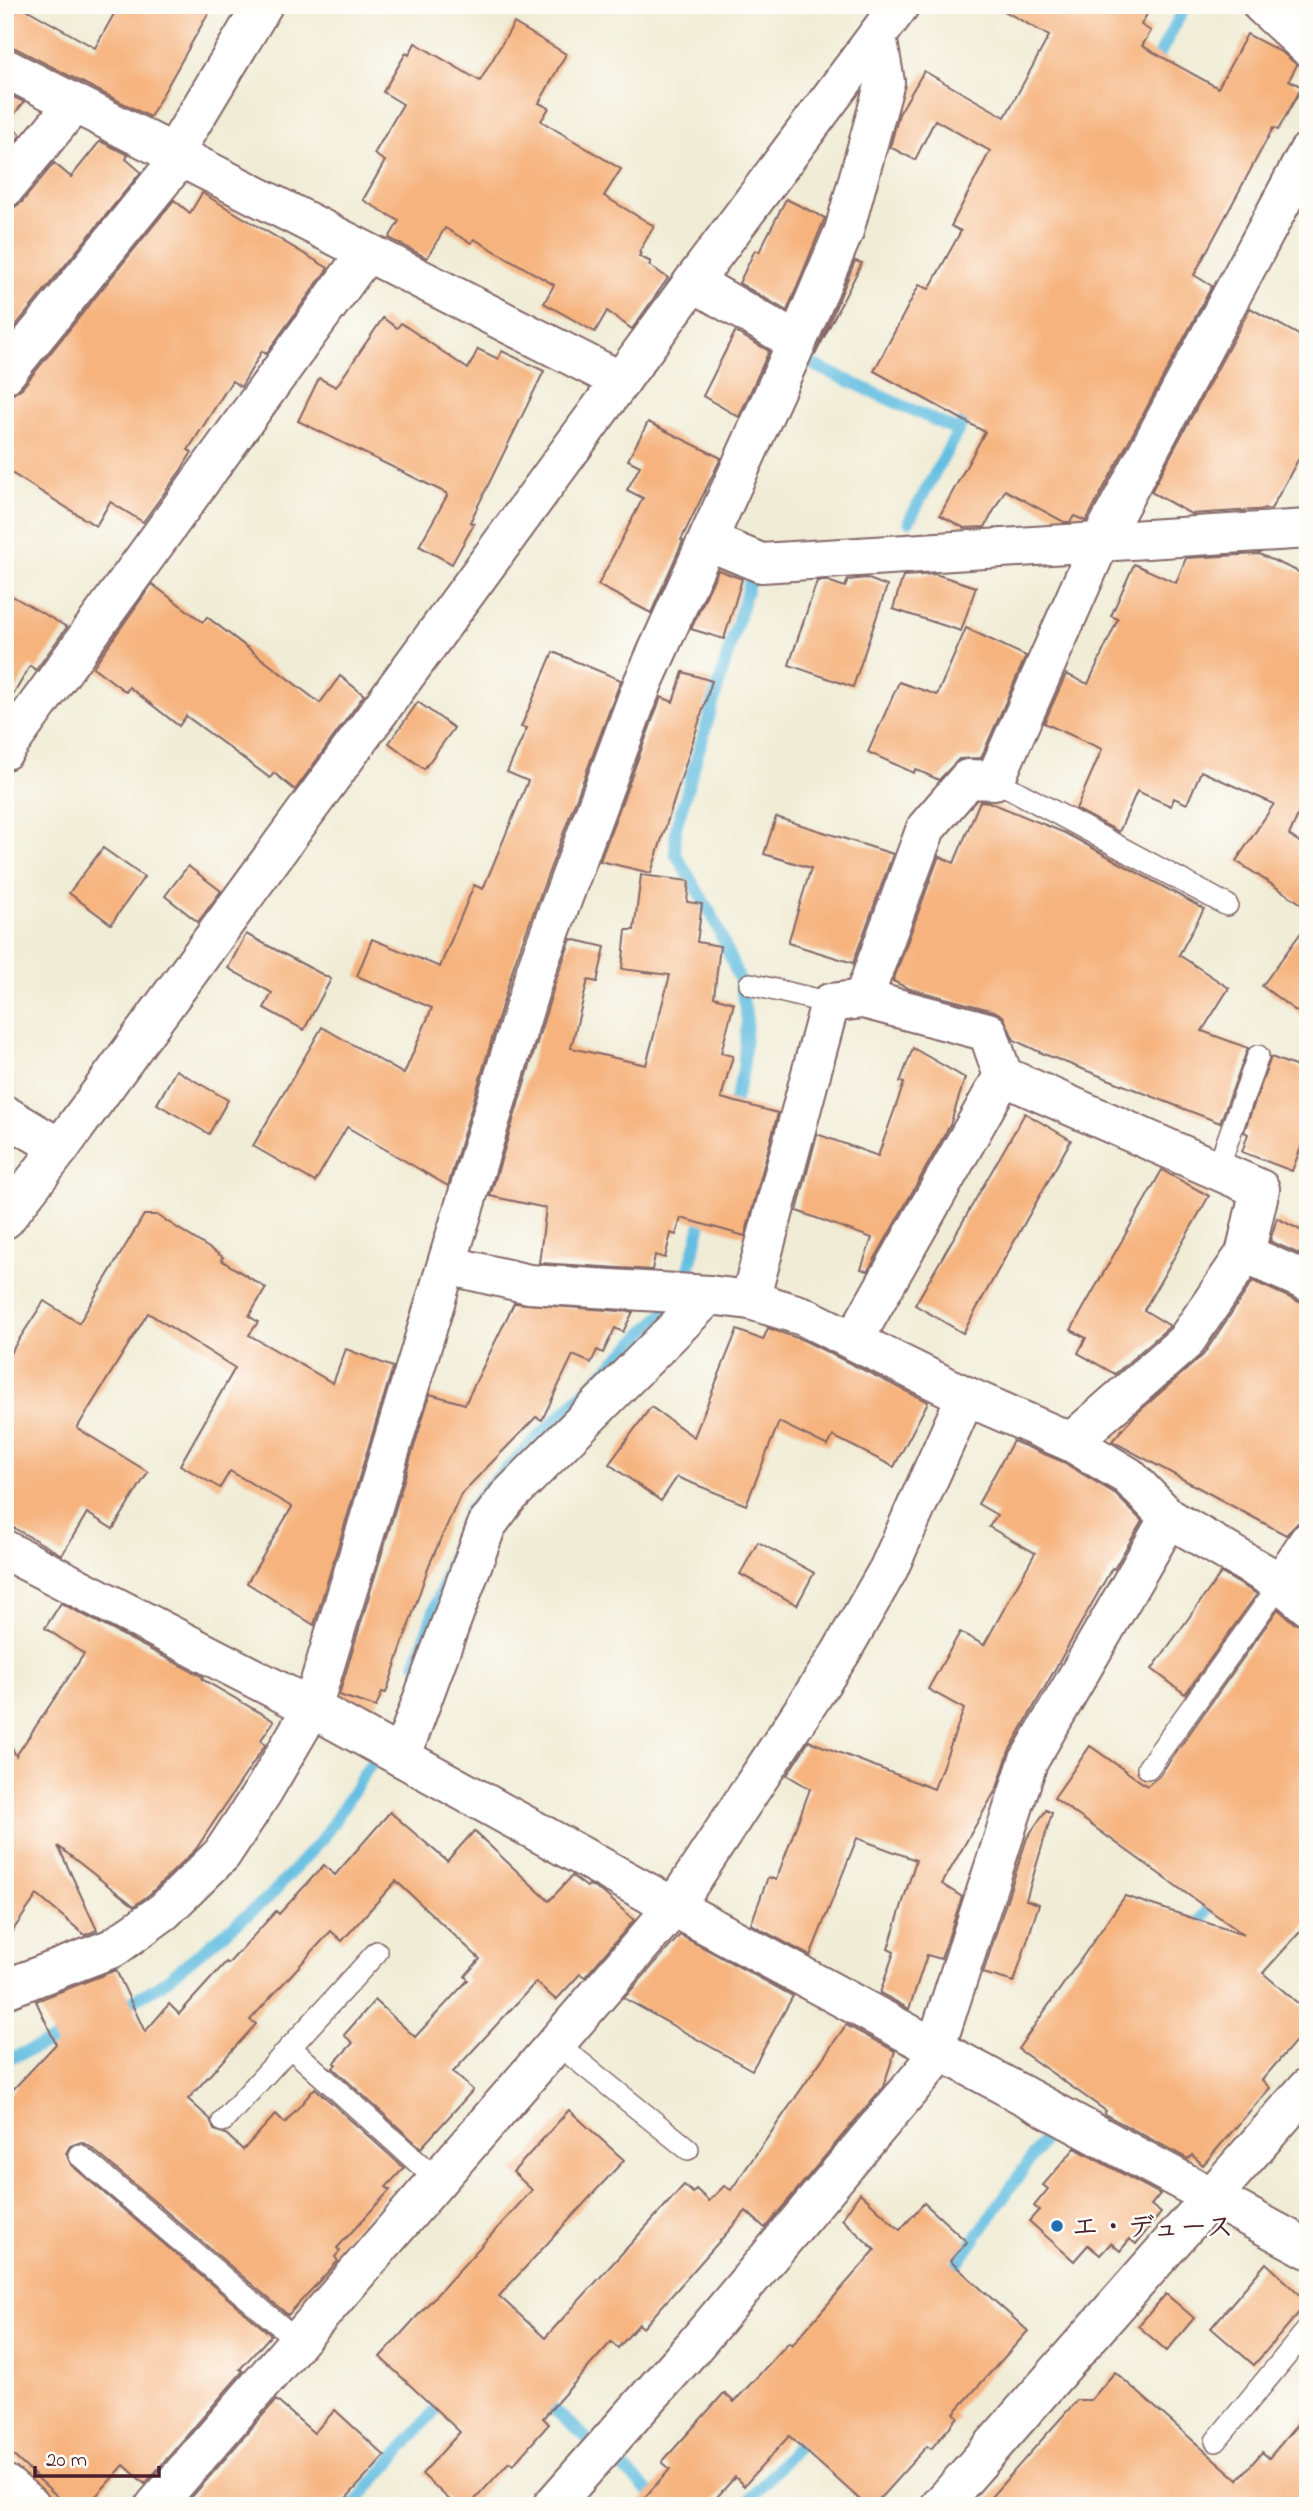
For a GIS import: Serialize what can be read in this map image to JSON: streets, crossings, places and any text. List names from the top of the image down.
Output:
{
  "places": ["エ・デュース"],
  "scale_bar": "20 m"
}
